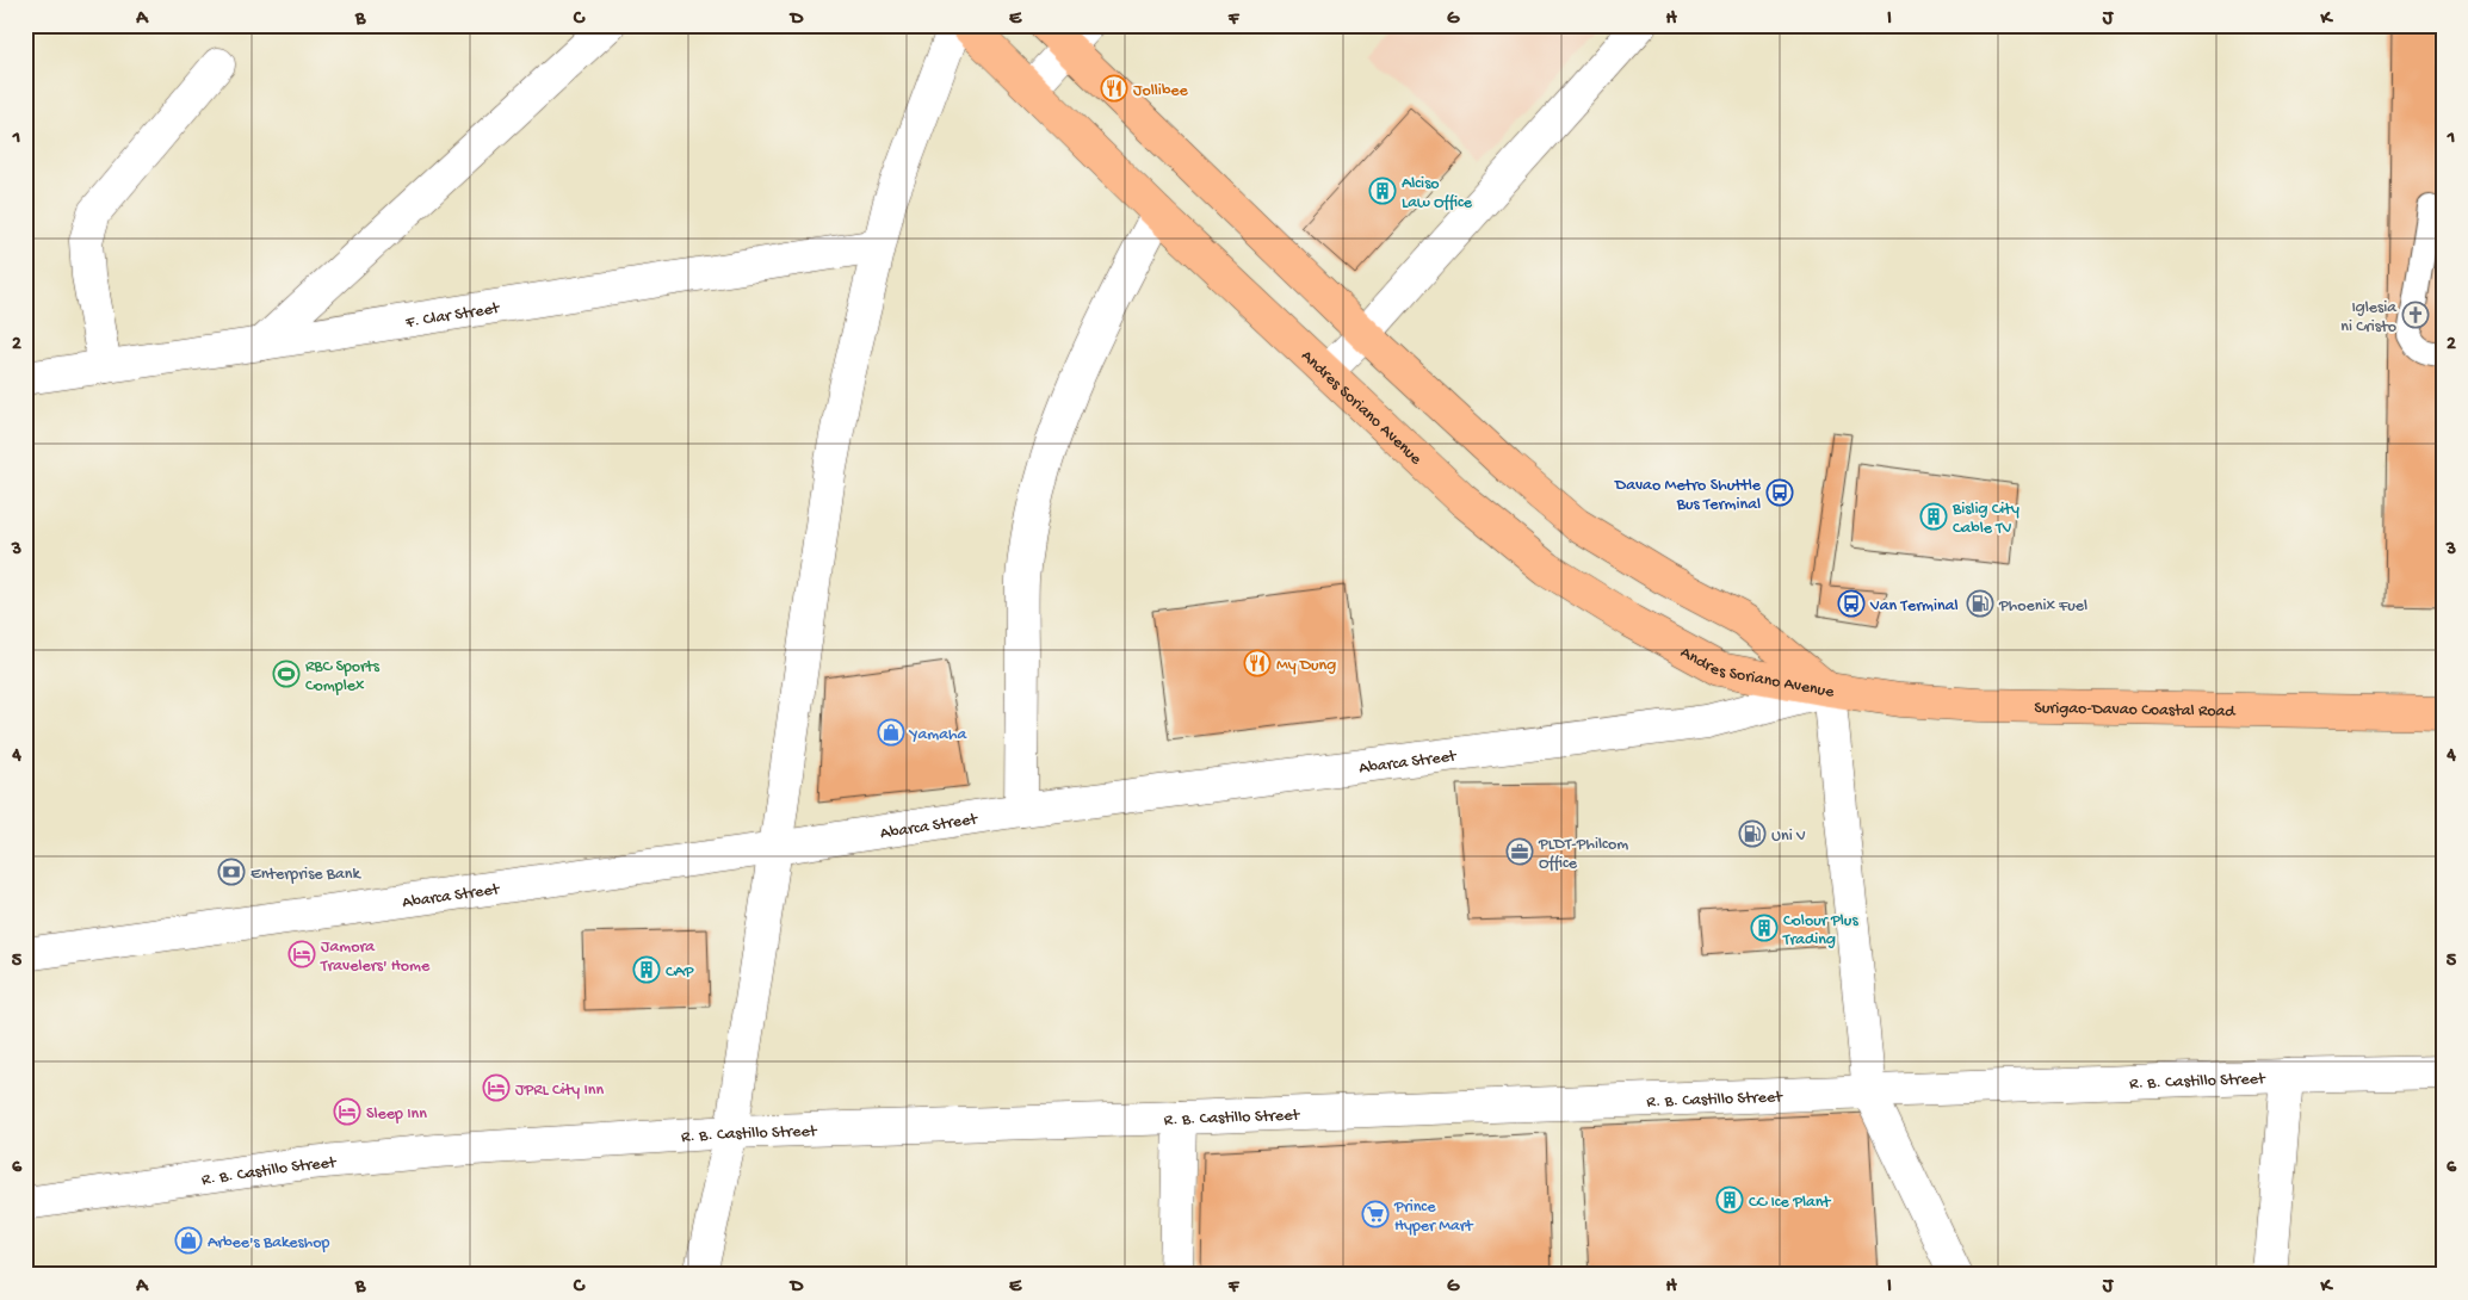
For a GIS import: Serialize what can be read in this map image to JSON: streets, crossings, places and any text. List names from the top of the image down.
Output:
{
  "streets": {
    "highway": ["Andres Soriano Avenue", "Surigao-Davao Coastal Road"],
    "street": ["F. Clar Street", "Abarca Street", "R. B. Castillo Street"]
  },
  "crossings": [
    ["Andres Soriano Avenue", "Surigao-Davao Coastal Road"],
    ["Andres Soriano Avenue", "Abarca Street"],
    ["Surigao-Davao Coastal Road", "Abarca Street"]
  ],
  "places": {
    "restaurant": ["Jollibee", "My Dung"],
    "building": [
      "Alciso Law Office",
      "Bislig City Cable TV",
      "Colour Plus Trading",
      "CAP",
      "CC Ice Plant"
    ],
    "church": ["Iglesia ni Cristo"],
    "bus stop": ["Davao Metro Shuttle Bus Terminal", "Van Terminal"],
    "fuel station": ["Phoenix Fuel", "Uni V"],
    "sports": ["RBC Sports Complex"],
    "shop": ["Yamaha", "Arbee's Bakeshop"],
    "office": ["PLDT-Philcom Office"],
    "bank": ["Enterprise Bank"],
    "hotel": ["Jamora Travelers' Home", "JPRL City Inn", "Sleep Inn"],
    "supermarket": ["Prince Hyper Mart"]
  },
  "grid": {
    "columns": [
      "A",
      "B",
      "C",
      "D",
      "E",
      "F",
      "G",
      "H",
      "I",
      "J",
      "K"
    ],
    "rows": [
      "1",
      "2",
      "3",
      "4",
      "5",
      "6"
    ]
  }
}
